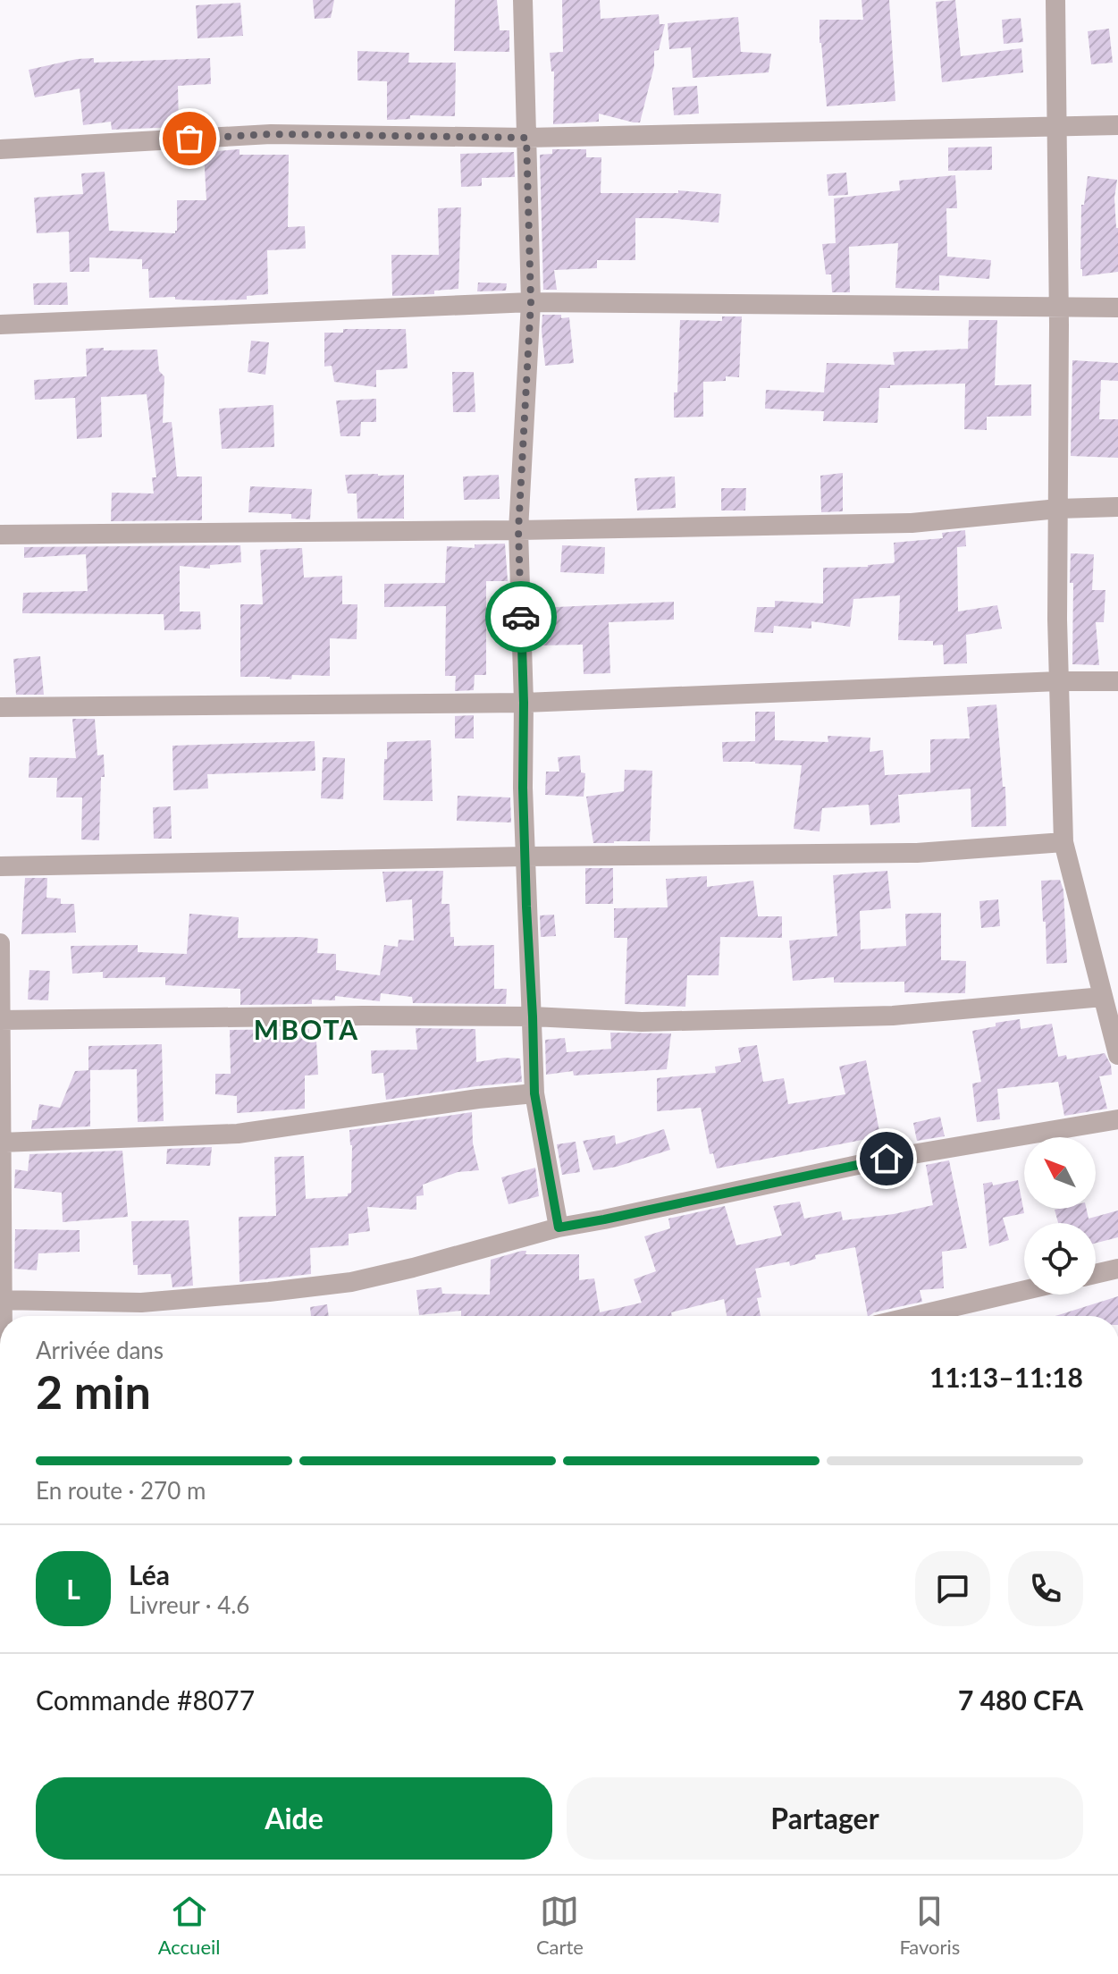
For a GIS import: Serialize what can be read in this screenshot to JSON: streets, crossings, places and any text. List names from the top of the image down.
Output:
{
  "districts": ["MBOTA"],
  "north": "top left",
  "page": {
    "heading": ["2 min", "Arrivée dans", "11:13–11:18"],
    "panel": [
      "Léa",
      "Livreur · 4.6",
      "Commande #8077",
      "7 480 CFA"
    ],
    "bar": "En route · 270 m",
    "round": "L",
    "buttons": ["Aide", "Partager"],
    "tabs": ["Accueil", "Carte", "Favoris"]
  }
}
